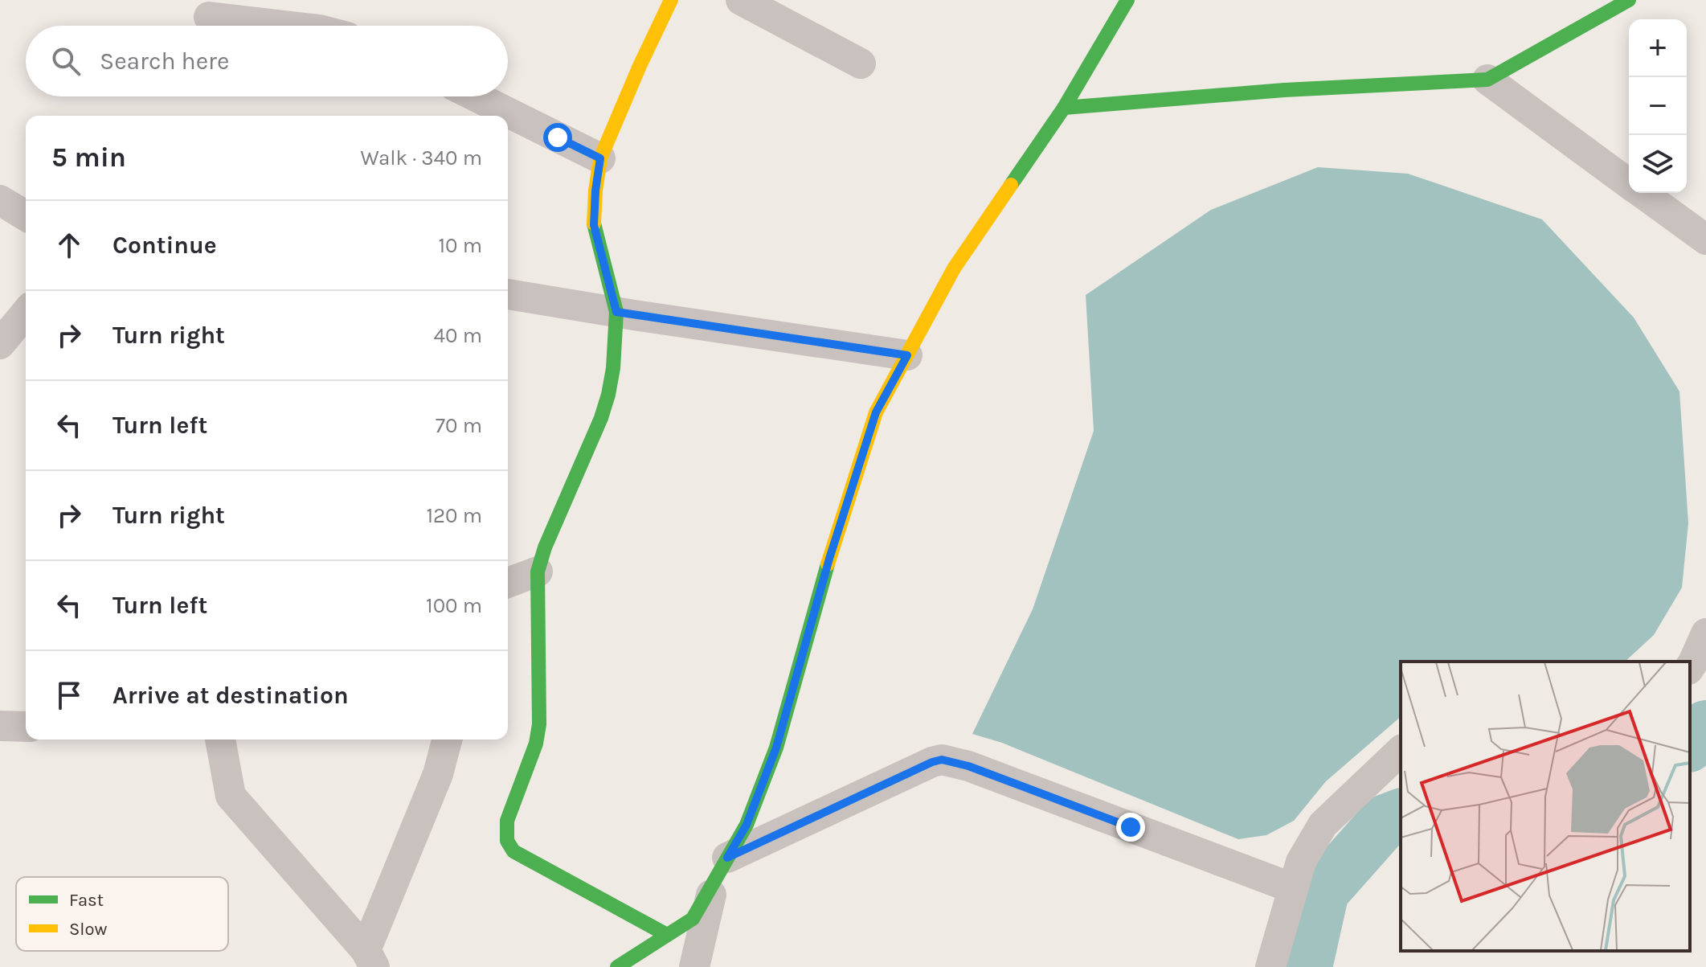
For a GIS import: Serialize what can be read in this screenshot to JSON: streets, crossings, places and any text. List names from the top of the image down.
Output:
{
  "legend": ["Fast", "Slow"],
  "page": {
    "map_buttons": ["+", "−"],
    "search": "Search here",
    "heading": ["5 min", "Walk · 340 m"],
    "list": [
      ["Continue", "10 m"],
      ["Turn right", "40 m"],
      ["Turn left", "70 m"],
      ["Turn right", "120 m"],
      ["Turn left", "100 m"],
      "Arrive at destination"
    ]
  }
}
